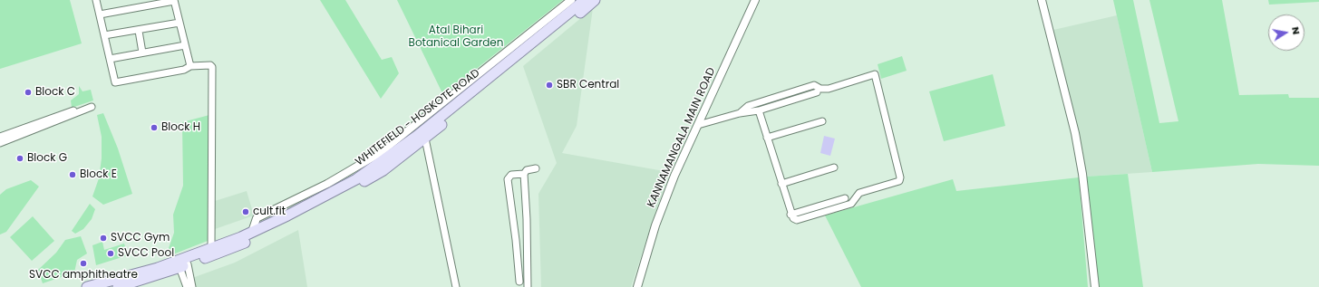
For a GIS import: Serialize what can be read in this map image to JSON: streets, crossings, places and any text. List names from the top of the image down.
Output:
{
  "streets": {
    "main road": ["WHITEFIELD - HOSKOTE ROAD"],
    "street": ["KANNAMANGALA MAIN ROAD"]
  },
  "parks": ["Atal Bihari Botanical Garden"],
  "places": [
    "SBR Central",
    "Block C",
    "Block H",
    "Block G",
    "Block E",
    "cult.fit",
    "SVCC Gym",
    "SVCC Pool",
    "SVCC amphitheatre"
  ],
  "north": "right"
}
